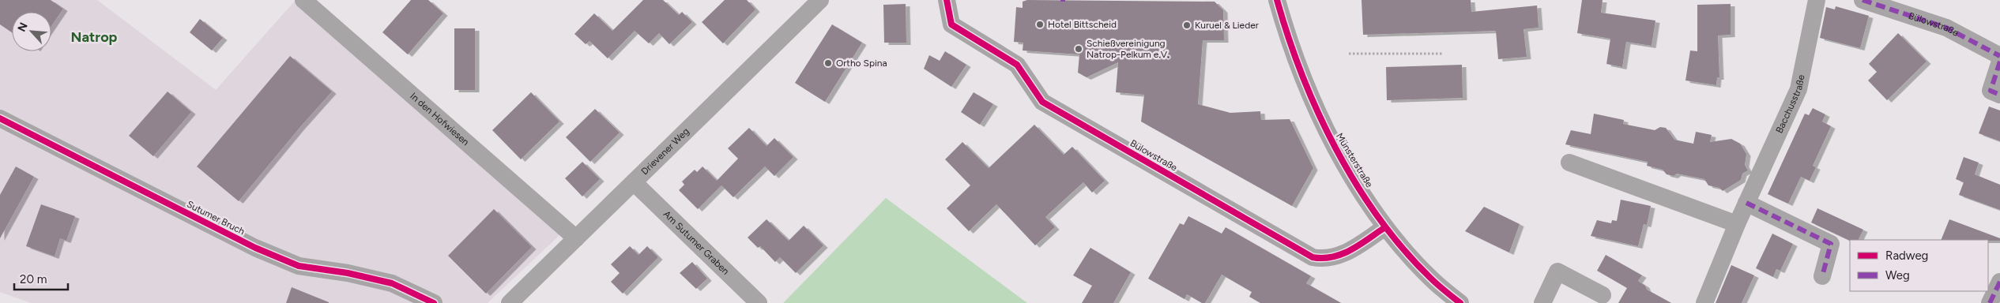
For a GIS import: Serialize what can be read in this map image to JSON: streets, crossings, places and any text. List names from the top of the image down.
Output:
{
  "streets": {
    "street": [
      "Bülowstraße",
      "Bacchusstraße",
      "In den Hofwiesen",
      "Drievener Weg",
      "Münsterstraße",
      "Sutumer Bruch",
      "Am Sutumer Graben"
    ]
  },
  "crossings": [
    ["Bülowstraße", "Münsterstraße"],
    ["In den Hofwiesen", "Drievener Weg"],
    ["Drievener Weg", "Am Sutumer Graben"]
  ],
  "districts": ["Natrop"],
  "places": [
    "Hotel Bittscheid",
    "Kuruel & Lieder",
    "Schießvereinigung Natrop-Pelkum e.V.",
    "Ortho Spina"
  ],
  "legend": ["Radweg", "Weg"],
  "scale_bar": "20 m",
  "north": "top left"
}
